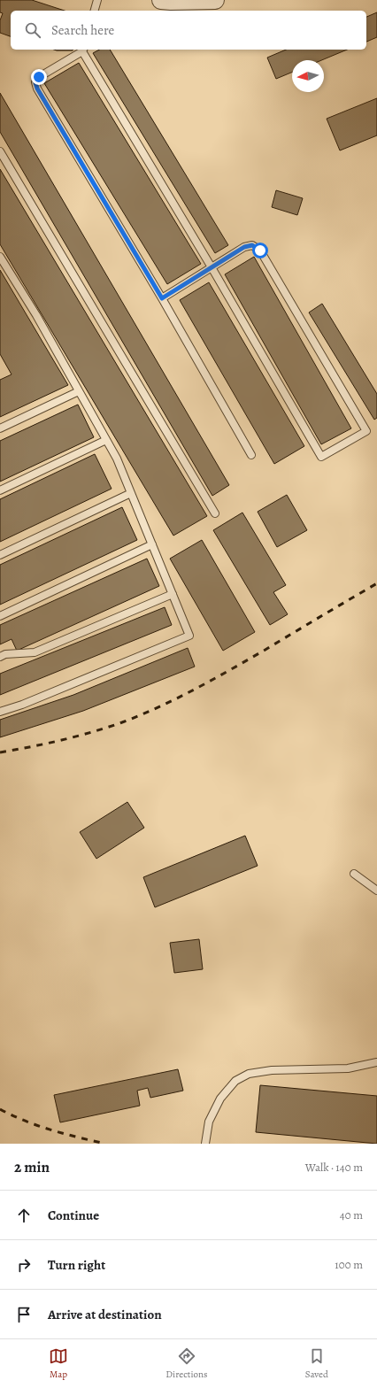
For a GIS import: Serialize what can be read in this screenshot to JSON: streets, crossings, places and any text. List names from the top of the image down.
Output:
{
  "north": "left",
  "page": {
    "search": "Search here",
    "heading": ["2 min", "Walk · 140 m"],
    "list": [
      ["Continue", "40 m"],
      ["Turn right", "100 m"],
      "Arrive at destination"
    ],
    "nav": ["Map", "Directions", "Saved"]
  }
}
